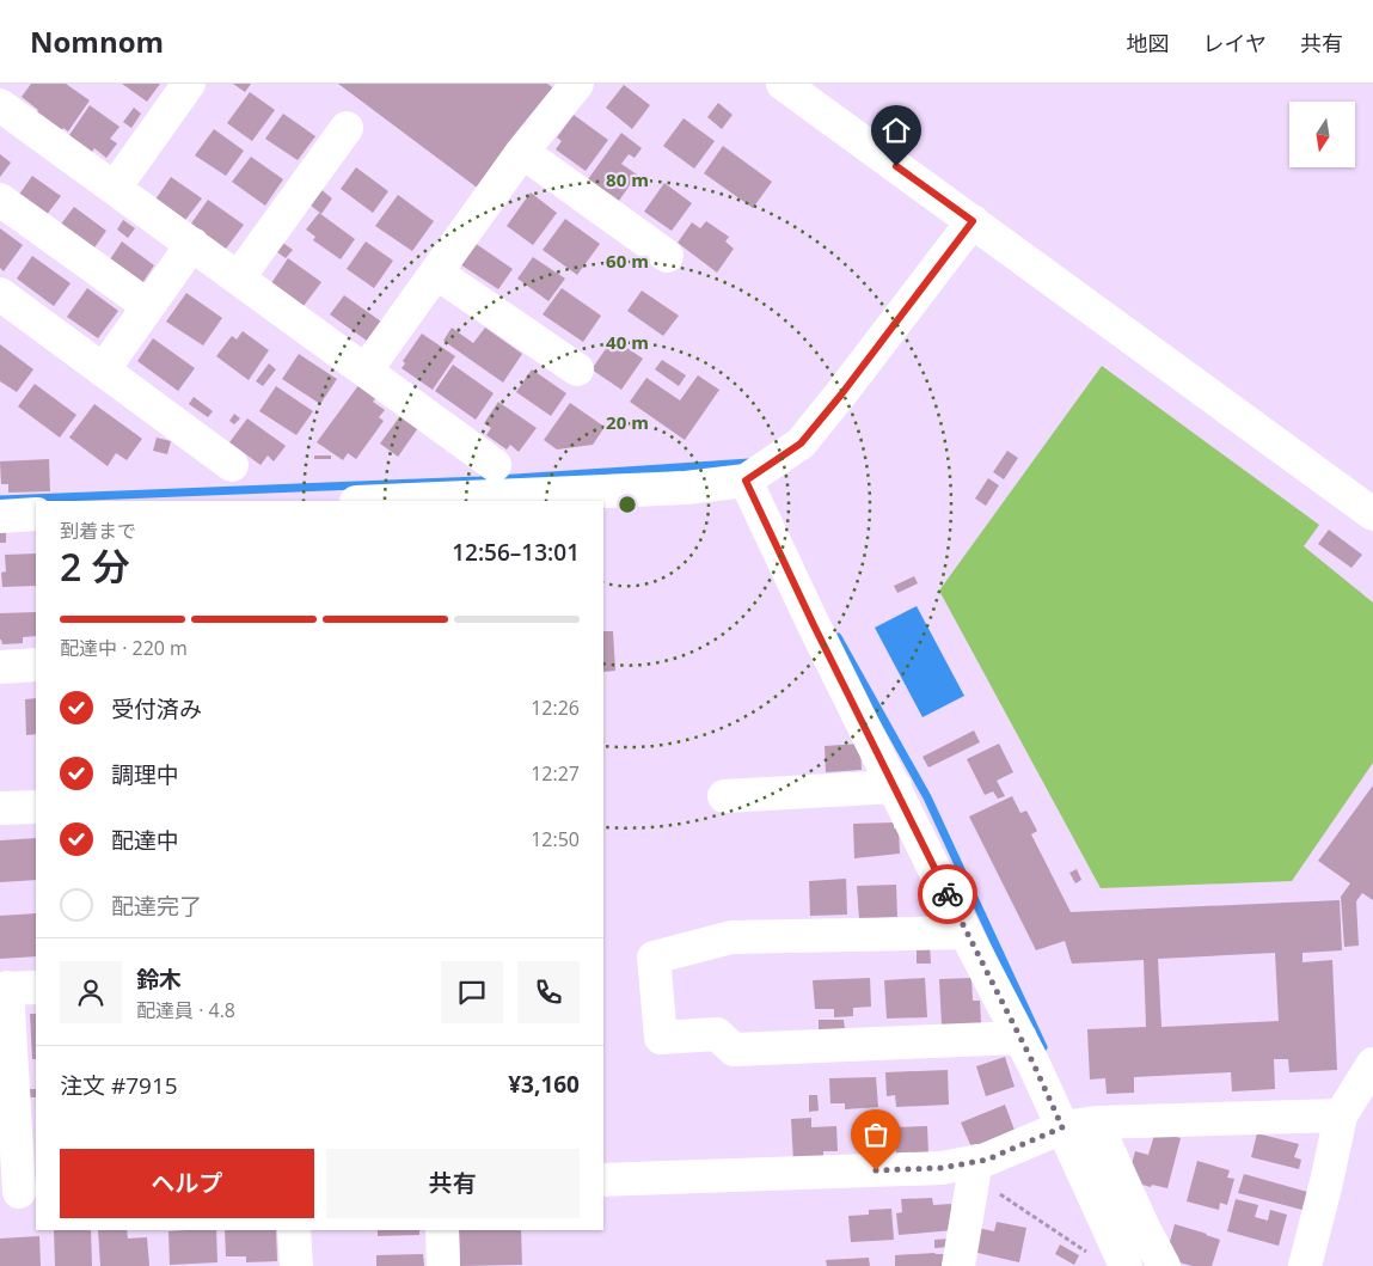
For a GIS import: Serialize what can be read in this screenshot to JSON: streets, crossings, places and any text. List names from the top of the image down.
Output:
{
  "north": "bottom",
  "page": {
    "header": "Nomnom",
    "nav": ["地図", "レイヤ", "共有"],
    "heading": ["2 分", "到着まで", "12:56–13:01"],
    "panel": [
      "鈴木",
      "配達員 · 4.8",
      "注文 #7915",
      "¥3,160"
    ],
    "bar": "配達中 · 220 m",
    "list": [
      ["受付済み", "12:26"],
      ["調理中", "12:27"],
      ["配達中", "12:50"],
      "配達完了"
    ],
    "buttons": ["ヘルプ", "共有"]
  },
  "rings": [
    "80 m",
    "60 m",
    "40 m",
    "20 m"
  ]
}
